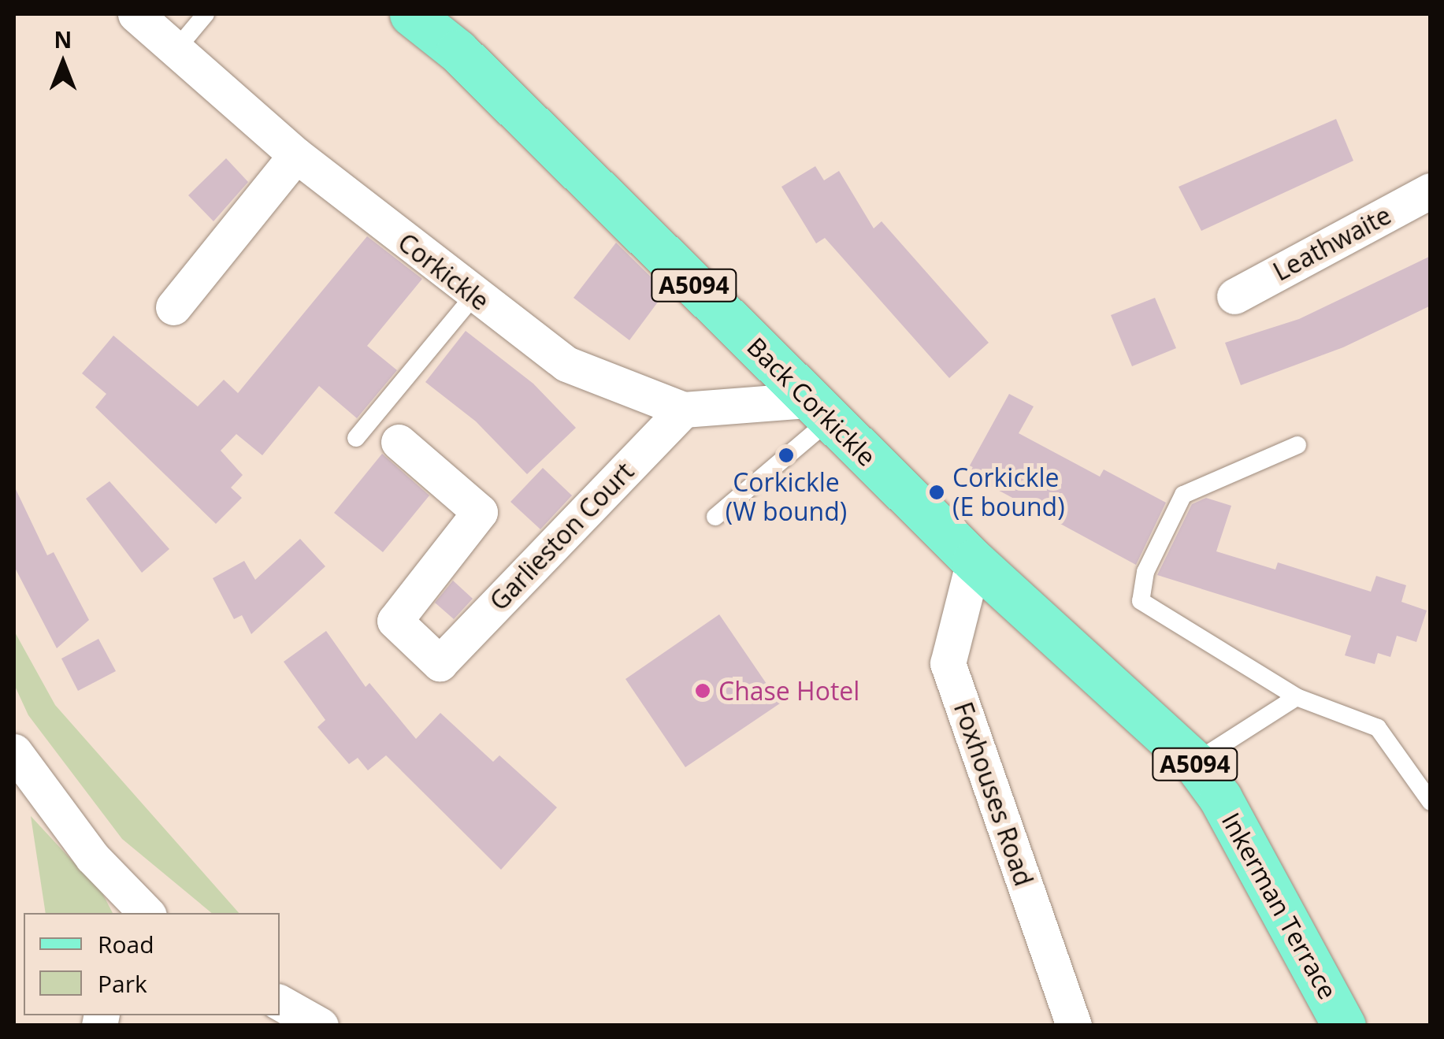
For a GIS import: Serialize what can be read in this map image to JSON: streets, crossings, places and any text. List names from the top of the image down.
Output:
{
  "streets": {
    "main road": ["A5094", "Back Corkickle", "Inkerman Terrace"],
    "street": [
      "Leathwaite",
      "Corkickle",
      "Garlieston Court",
      "Foxhouses Road"
    ]
  },
  "crossings": [
    ["Corkickle", "Back Corkickle"],
    ["Corkickle", "Garlieston Court"],
    ["Back Corkickle", "Foxhouses Road"],
    ["Back Corkickle", "Inkerman Terrace"],
    ["Foxhouses Road", "Inkerman Terrace"]
  ],
  "places": ["Corkickle (W bound)", "Corkickle (E bound)", "Chase Hotel"],
  "legend": ["Road", "Park"],
  "north": "top"
}
